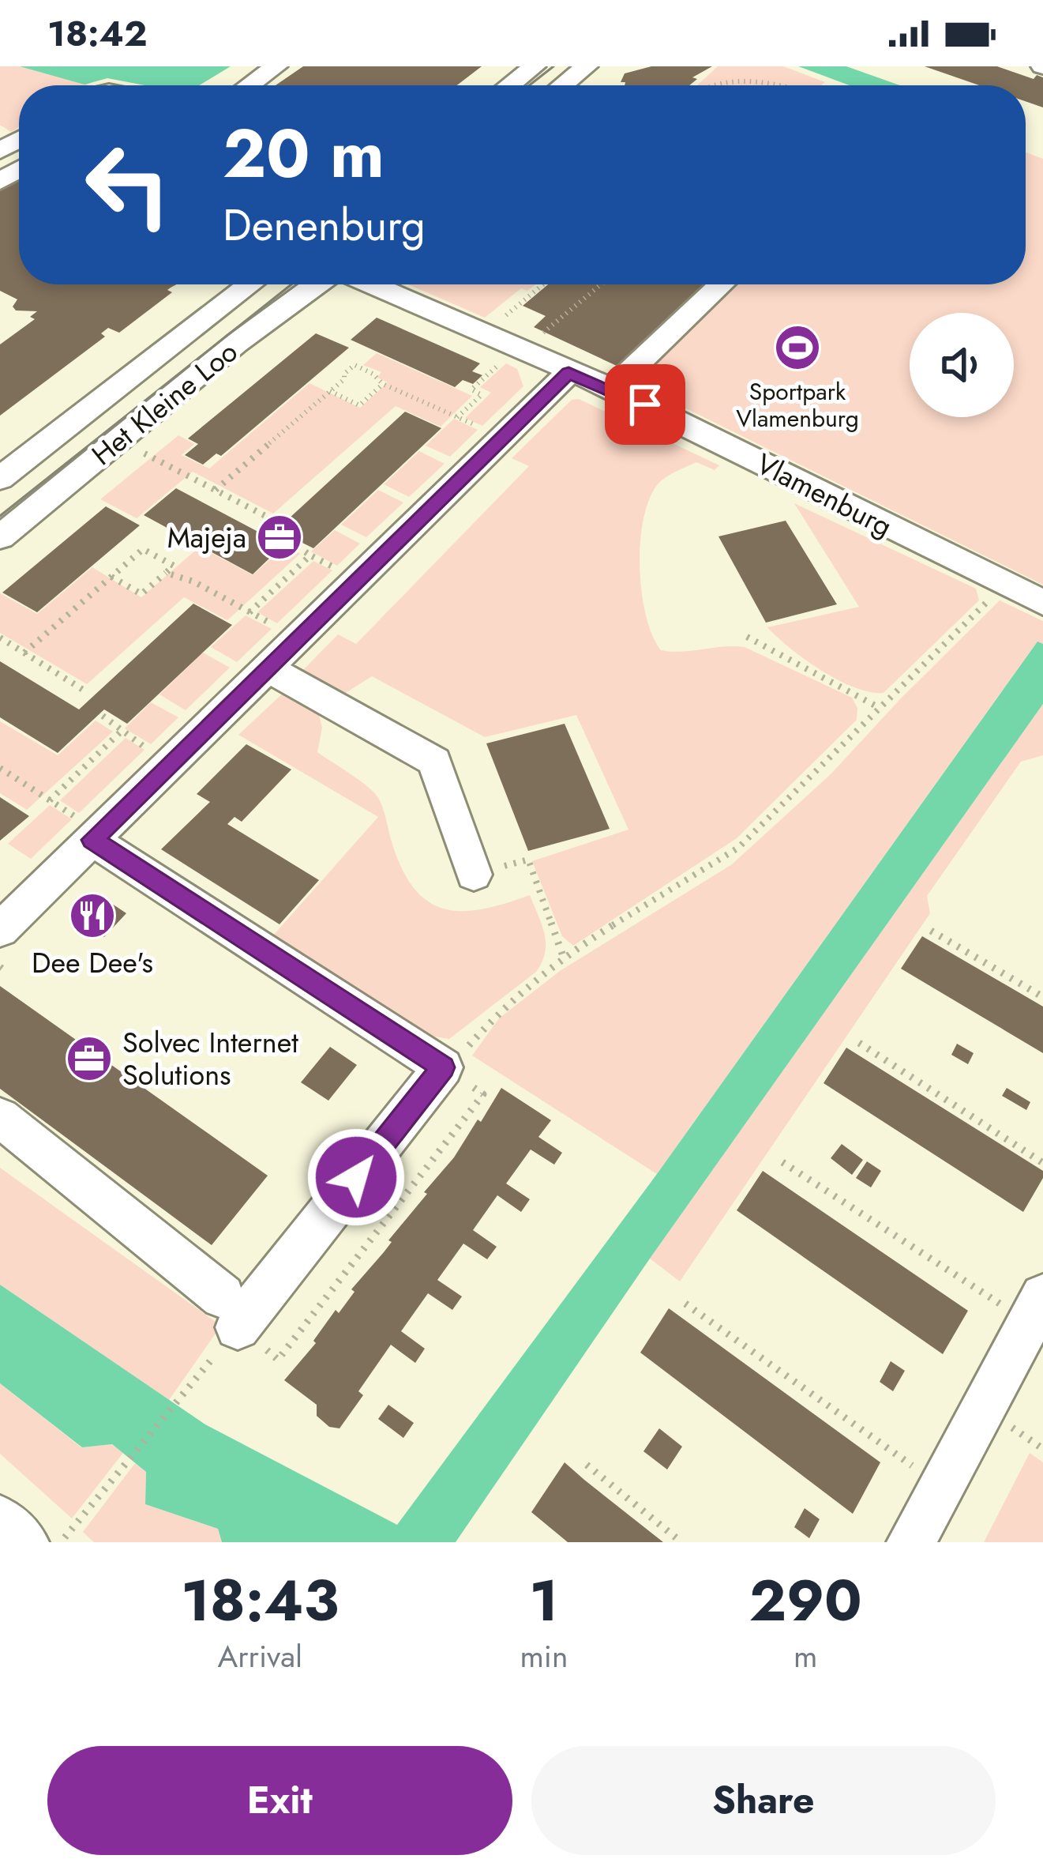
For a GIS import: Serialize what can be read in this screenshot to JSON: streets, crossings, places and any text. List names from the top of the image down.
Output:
{
  "streets": {
    "street": ["Het Kleine Loo", "Vlamenburg"]
  },
  "places": {
    "sports": ["Sportpark Vlamenburg"],
    "office": ["Majeja", "Solvec Internet Solutions"],
    "restaurant": ["Dee Dee's"]
  },
  "page": {
    "status": "18:42",
    "turn": ["20 m", "Denenburg"],
    "eta": [
      "18:43",
      "Arrival",
      "1",
      "min",
      "290",
      "m"
    ],
    "buttons": ["Exit", "Share"]
  }
}
